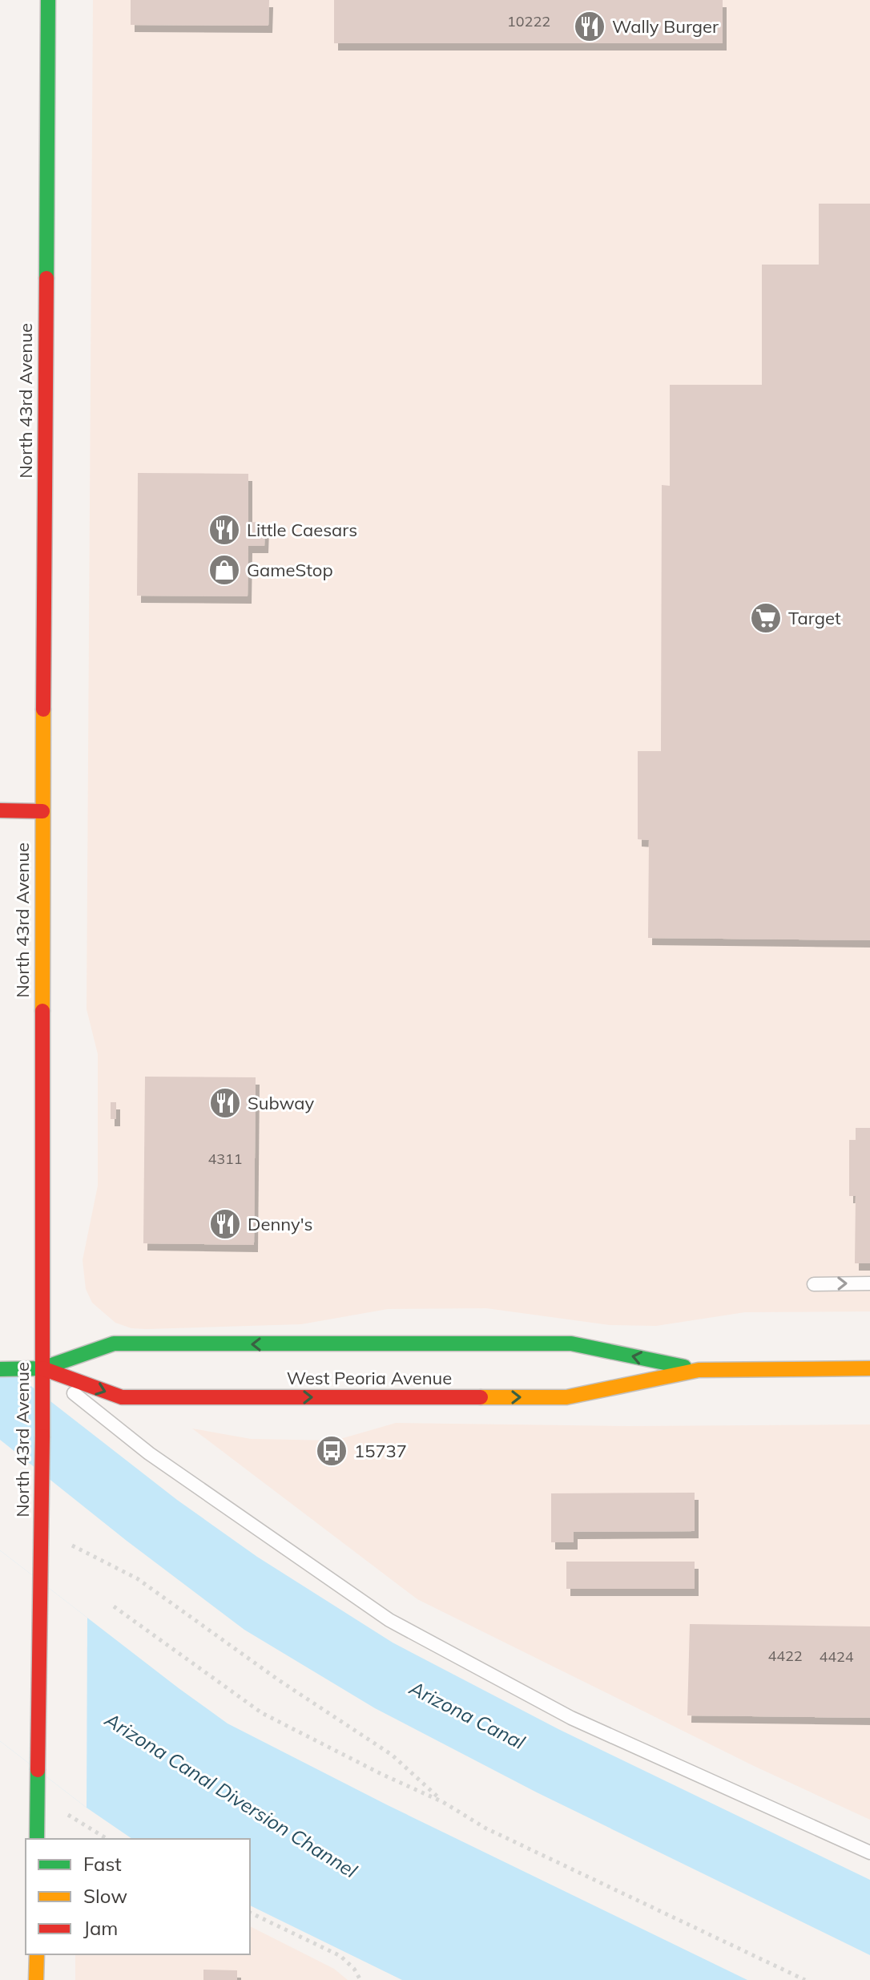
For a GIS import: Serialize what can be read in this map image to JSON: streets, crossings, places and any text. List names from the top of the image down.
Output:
{
  "streets": {
    "main road": ["North 43rd Avenue", "West Peoria Avenue"]
  },
  "crossings": [
    ["North 43rd Avenue", "West Peoria Avenue"]
  ],
  "water": ["Arizona Canal", "Arizona Canal Diversion Channel"],
  "places": {
    "restaurant": [
      "Wally Burger",
      "Little Caesars",
      "Subway",
      "Denny's"
    ],
    "shop": ["GameStop"],
    "supermarket": ["Target"],
    "bus stop": ["15737"]
  },
  "house_numbers": [
    "10222",
    "4311",
    "4422",
    "4424"
  ],
  "legend": ["Fast", "Slow", "Jam"]
}
